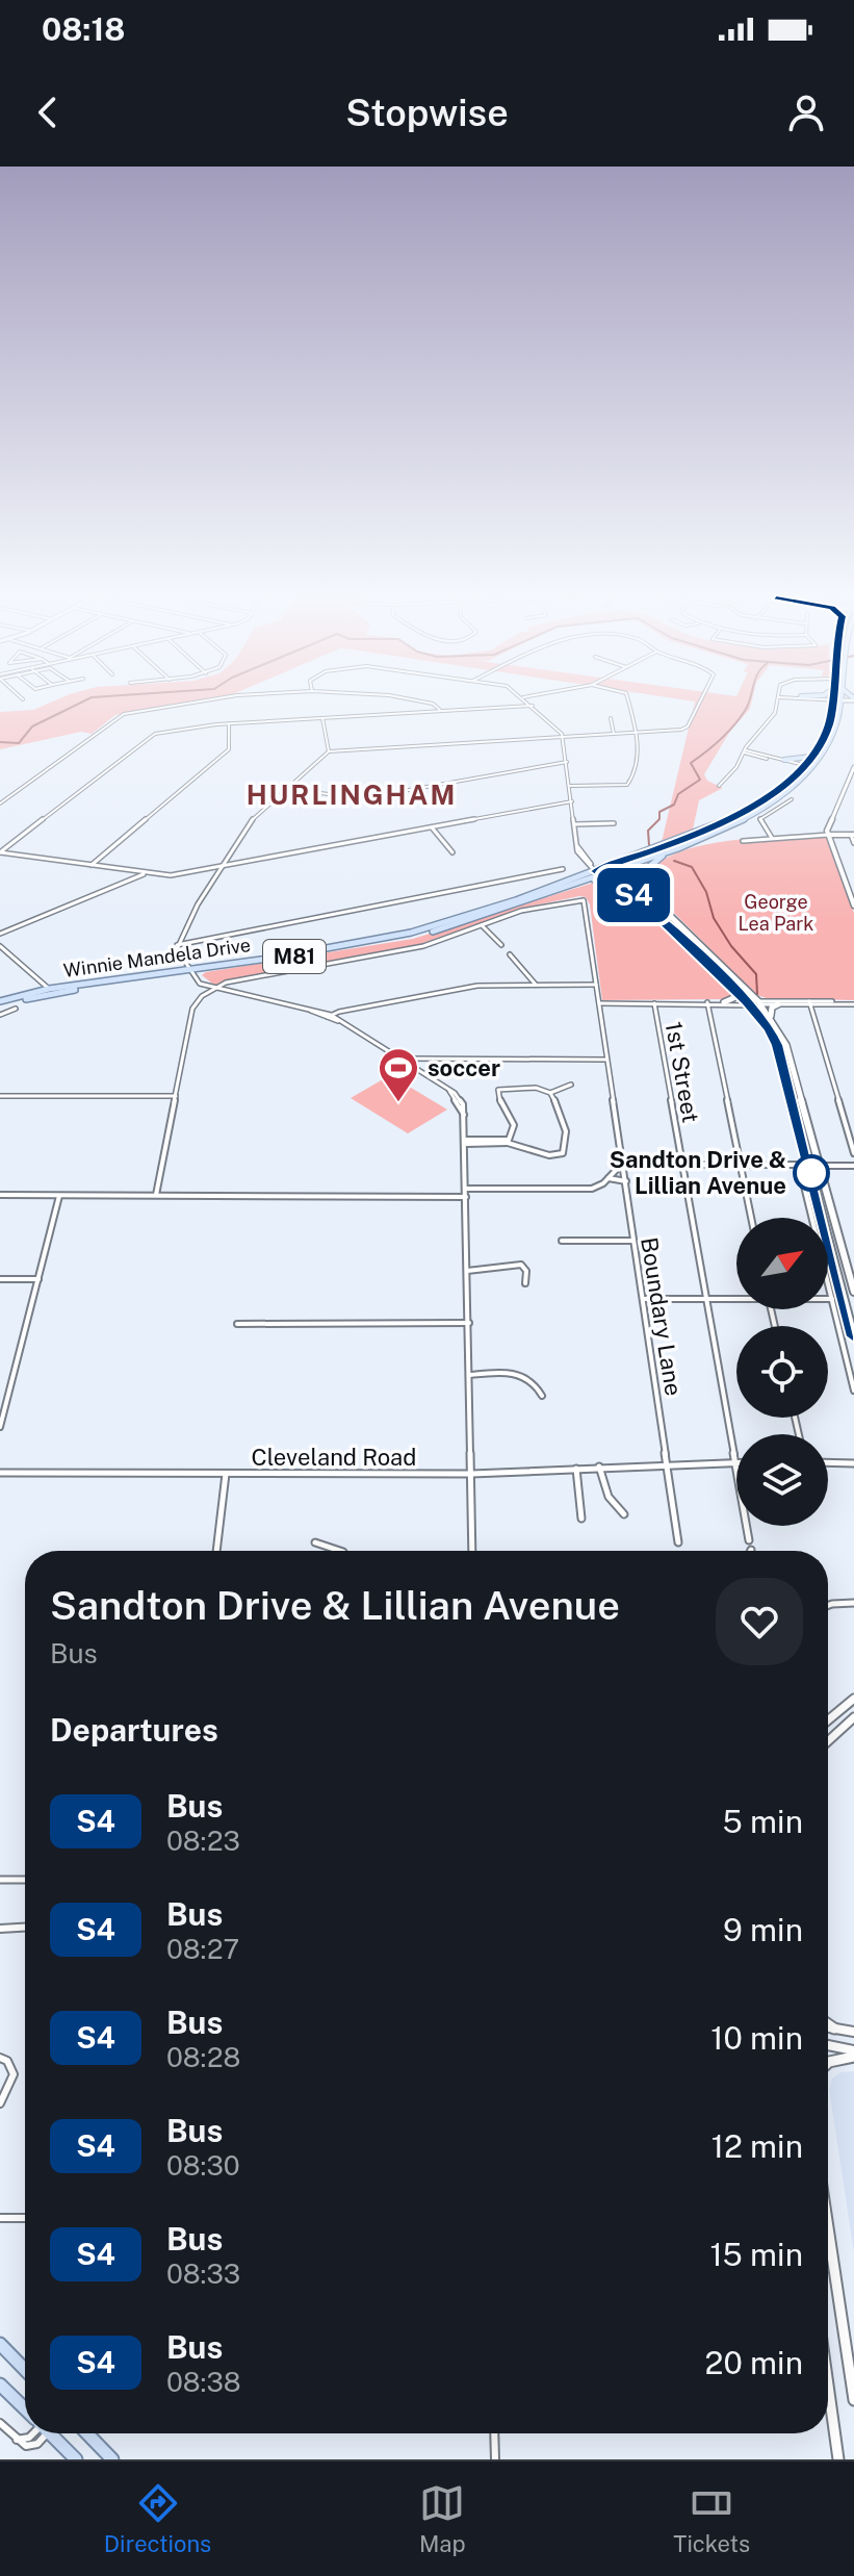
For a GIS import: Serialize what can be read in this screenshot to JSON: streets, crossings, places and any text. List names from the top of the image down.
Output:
{
  "streets": {
    "main road": ["M81", "Winnie Mandela Drive"],
    "street": ["1st Street", "Boundary Lane", "Cleveland Road"]
  },
  "crossings": [
    ["1st Street", "Cleveland Road"],
    ["Boundary Lane", "Cleveland Road"]
  ],
  "districts": ["HURLINGHAM"],
  "parks": ["George Lea Park"],
  "places": {
    "sports": ["soccer"],
    "other": ["Sandton Drive & Lillian Avenue"]
  },
  "lines": ["bus line S4"],
  "north": "top right",
  "page": {
    "status": "08:18",
    "header": "Stopwise",
    "on_map": "S4",
    "heading": [
      ["Sandton Drive & Lillian Avenue", "Bus"],
      "Departures"
    ],
    "list": [
      {
        "mark": "S4",
        "name": "Bus",
        "note": "08:23",
        "value": "5 min"
      },
      {
        "mark": "S4",
        "name": "Bus",
        "note": "08:27",
        "value": "9 min"
      },
      {
        "mark": "S4",
        "name": "Bus",
        "note": "08:28",
        "value": "10 min"
      },
      {
        "mark": "S4",
        "name": "Bus",
        "note": "08:30",
        "value": "12 min"
      },
      {
        "mark": "S4",
        "name": "Bus",
        "note": "08:33",
        "value": "15 min"
      },
      {
        "mark": "S4",
        "name": "Bus",
        "note": "08:38",
        "value": "20 min"
      }
    ],
    "tabs": ["Directions", "Map", "Tickets"]
  }
}
